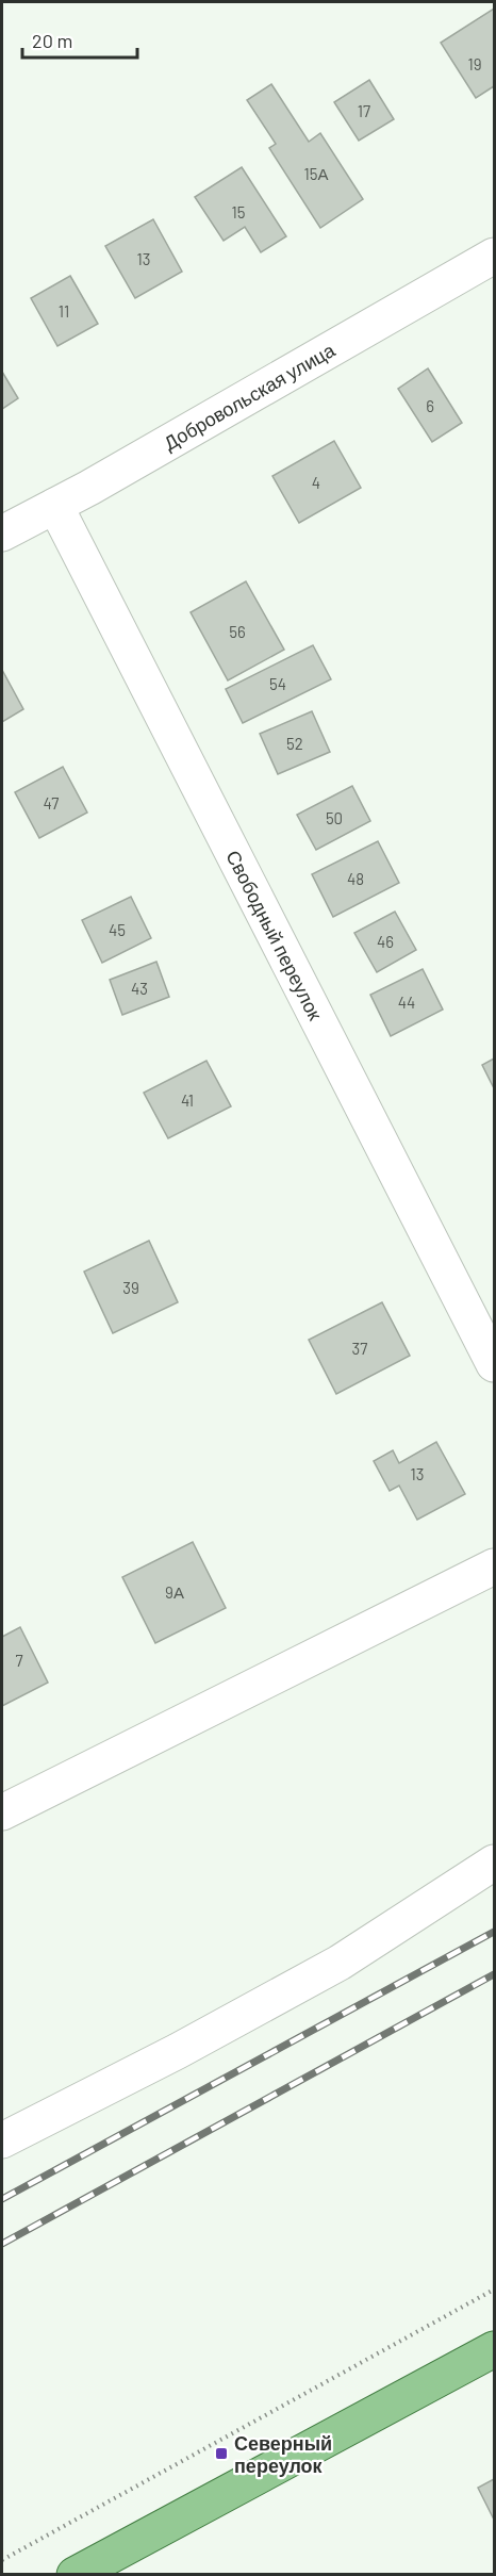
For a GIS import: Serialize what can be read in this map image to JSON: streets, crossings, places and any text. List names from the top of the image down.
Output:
{
  "streets": {
    "street": ["Добровольская улица", "Свободный переулок"]
  },
  "crossings": [
    ["Добровольская улица", "Свободный переулок"]
  ],
  "places": {
    "transit": ["Северный переулок"]
  },
  "house_numbers": [
    "19",
    "17",
    "15А",
    "15",
    "13",
    "11",
    "6",
    "4",
    "56",
    "54",
    "52",
    "47",
    "50",
    "48",
    "45",
    "46",
    "43",
    "44",
    "41",
    "39",
    "37",
    "13",
    "9А",
    "7"
  ],
  "scale_bar": "20 m"
}
